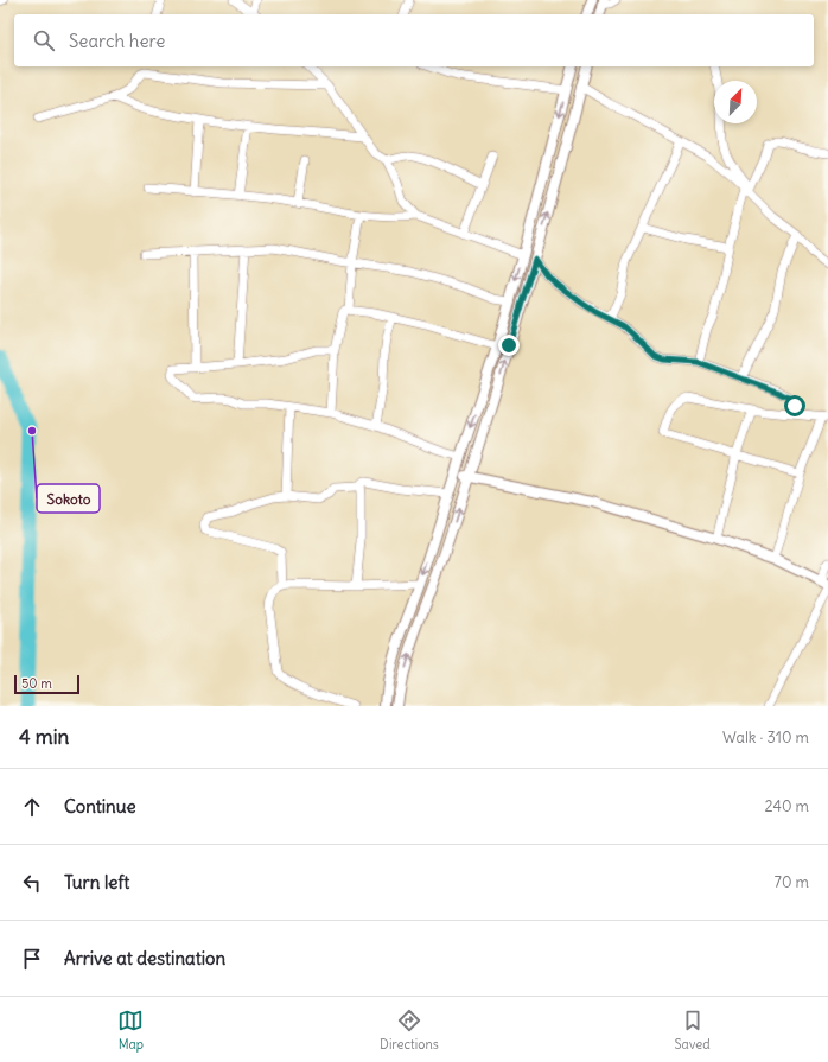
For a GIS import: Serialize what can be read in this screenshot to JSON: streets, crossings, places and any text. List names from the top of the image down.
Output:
{
  "places": ["Sokoto"],
  "scale_bar": "50 m",
  "north": "top right",
  "page": {
    "search": "Search here",
    "scale": "50 m",
    "heading": ["4 min", "Walk · 310 m"],
    "list": [
      ["Continue", "240 m"],
      ["Turn left", "70 m"],
      "Arrive at destination"
    ],
    "nav": ["Map", "Directions", "Saved"]
  }
}
